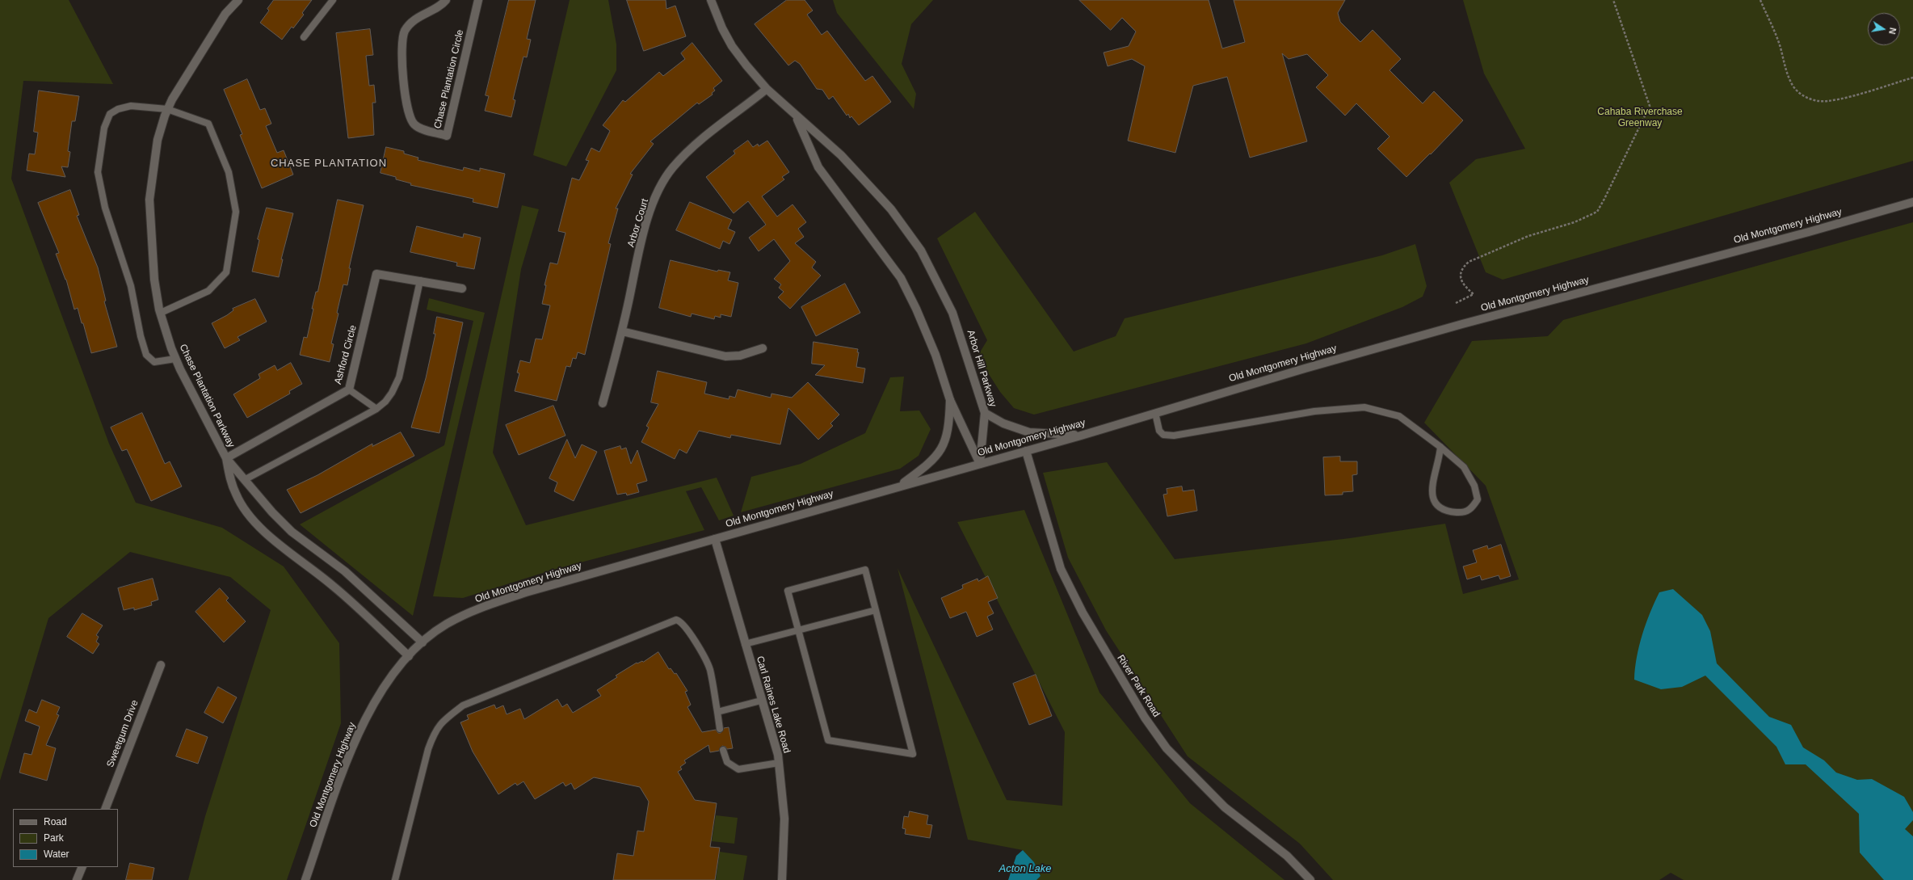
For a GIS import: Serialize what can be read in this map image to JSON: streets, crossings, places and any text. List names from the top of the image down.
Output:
{
  "streets": {
    "street": [
      "Chase Plantation Circle",
      "Arbor Court",
      "Old Montgomery Highway",
      "Ashford Circle",
      "Arbor Hill Parkway",
      "Chase Plantation Parkway",
      "River Park Road",
      "Carl Raines Lake Road",
      "Sweetgum Drive"
    ]
  },
  "crossings": [
    ["Arbor Court", "Arbor Hill Parkway"],
    ["Old Montgomery Highway", "Arbor Hill Parkway"],
    ["Old Montgomery Highway", "Chase Plantation Parkway"],
    ["Old Montgomery Highway", "River Park Road"],
    ["Old Montgomery Highway", "Carl Raines Lake Road"],
    ["Ashford Circle", "Chase Plantation Parkway"]
  ],
  "districts": ["CHASE PLANTATION"],
  "water": ["Acton Lake"],
  "parks": ["Cahaba Riverchase Greenway"],
  "legend": ["Road", "Park", "Water"],
  "north": "right"
}
